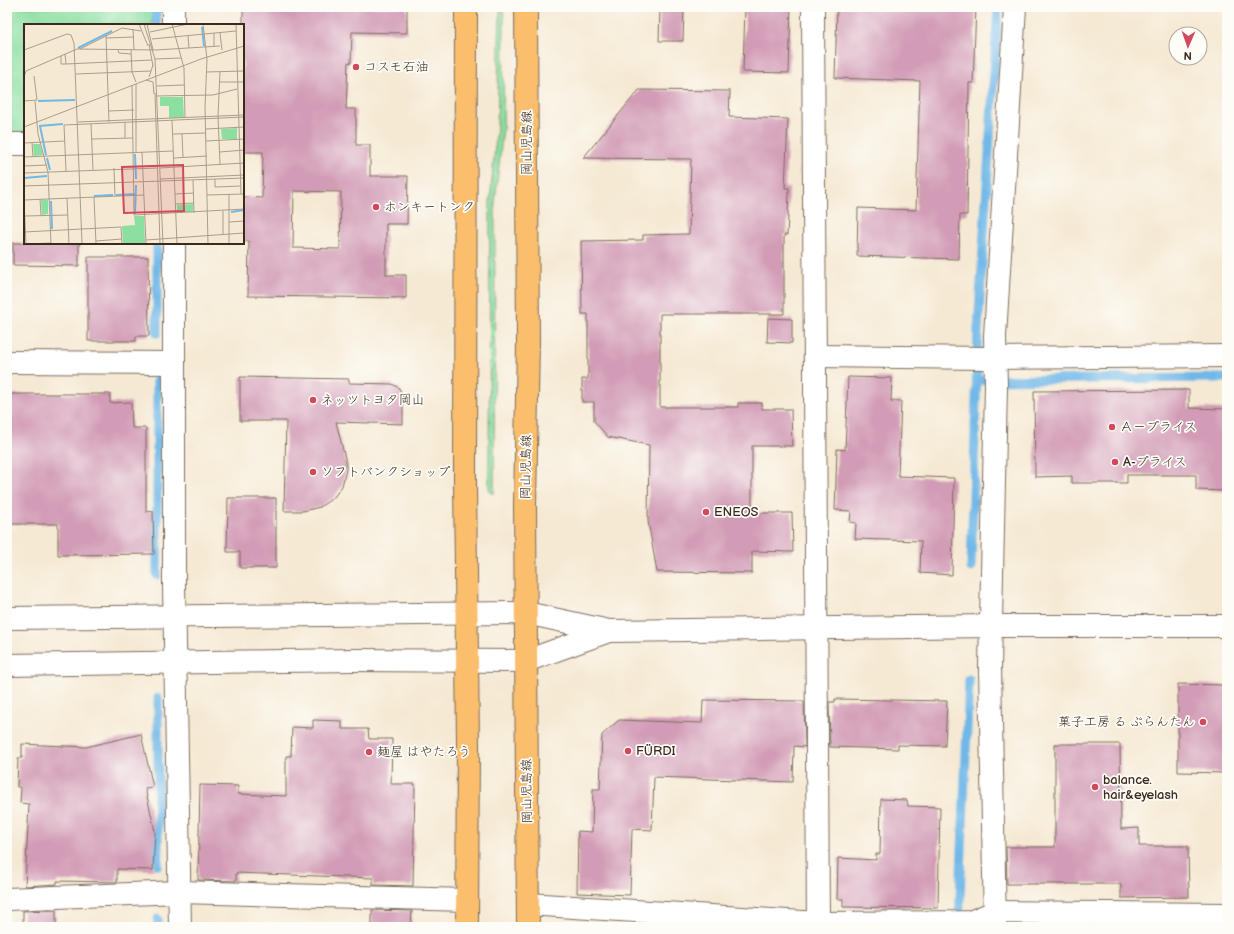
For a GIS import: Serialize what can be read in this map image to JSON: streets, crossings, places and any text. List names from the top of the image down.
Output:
{
  "streets": {
    "main road": ["岡山児島線"]
  },
  "places": [
    "コスモ石油",
    "ホンキートンク",
    "ネッツトヨタ岡山",
    "Ａ－プライス",
    "A-プライス",
    "ソフトバンクショップ",
    "ENEOS",
    "菓子工房 る ぷらんたん",
    "FÜRDI",
    "麺屋 はやたろう",
    "balance. hair&eyelash"
  ],
  "north": "bottom"
}
